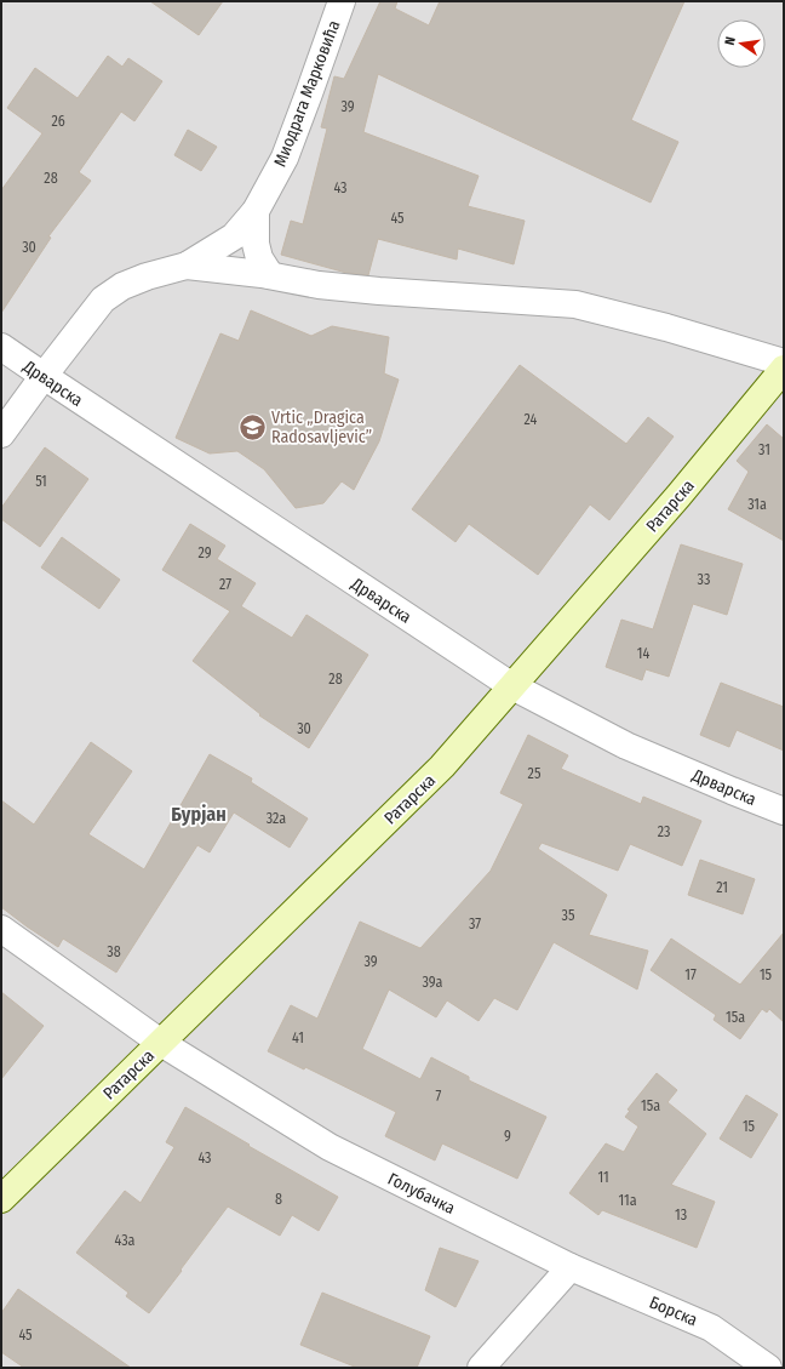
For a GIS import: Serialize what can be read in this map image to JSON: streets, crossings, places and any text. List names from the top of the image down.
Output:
{
  "streets": {
    "street": [
      "Миодрага Марковића",
      "Дрварска",
      "Ратарска",
      "Голубачка",
      "Борска"
    ]
  },
  "crossings": [
    ["Миодрага Марковића", "Дрварска"],
    ["Дрварска", "Ратарска"],
    ["Ратарска", "Голубачка"],
    ["Голубачка", "Борска"]
  ],
  "districts": ["Бурјан"],
  "places": {
    "school or university": ["Vrtic „Dragica Radosavljevic”"]
  },
  "house_numbers": [
    "39",
    "26",
    "28",
    "43",
    "45",
    "30",
    "24",
    "31",
    "51",
    "31a",
    "29",
    "33",
    "27",
    "14",
    "28",
    "30",
    "25",
    "32a",
    "23",
    "21",
    "35",
    "37",
    "38",
    "39",
    "17",
    "15",
    "39a",
    "15a",
    "41",
    "7",
    "15a",
    "15",
    "9",
    "43",
    "11",
    "8",
    "11a",
    "13",
    "43a",
    "45"
  ],
  "north": "left"
}
